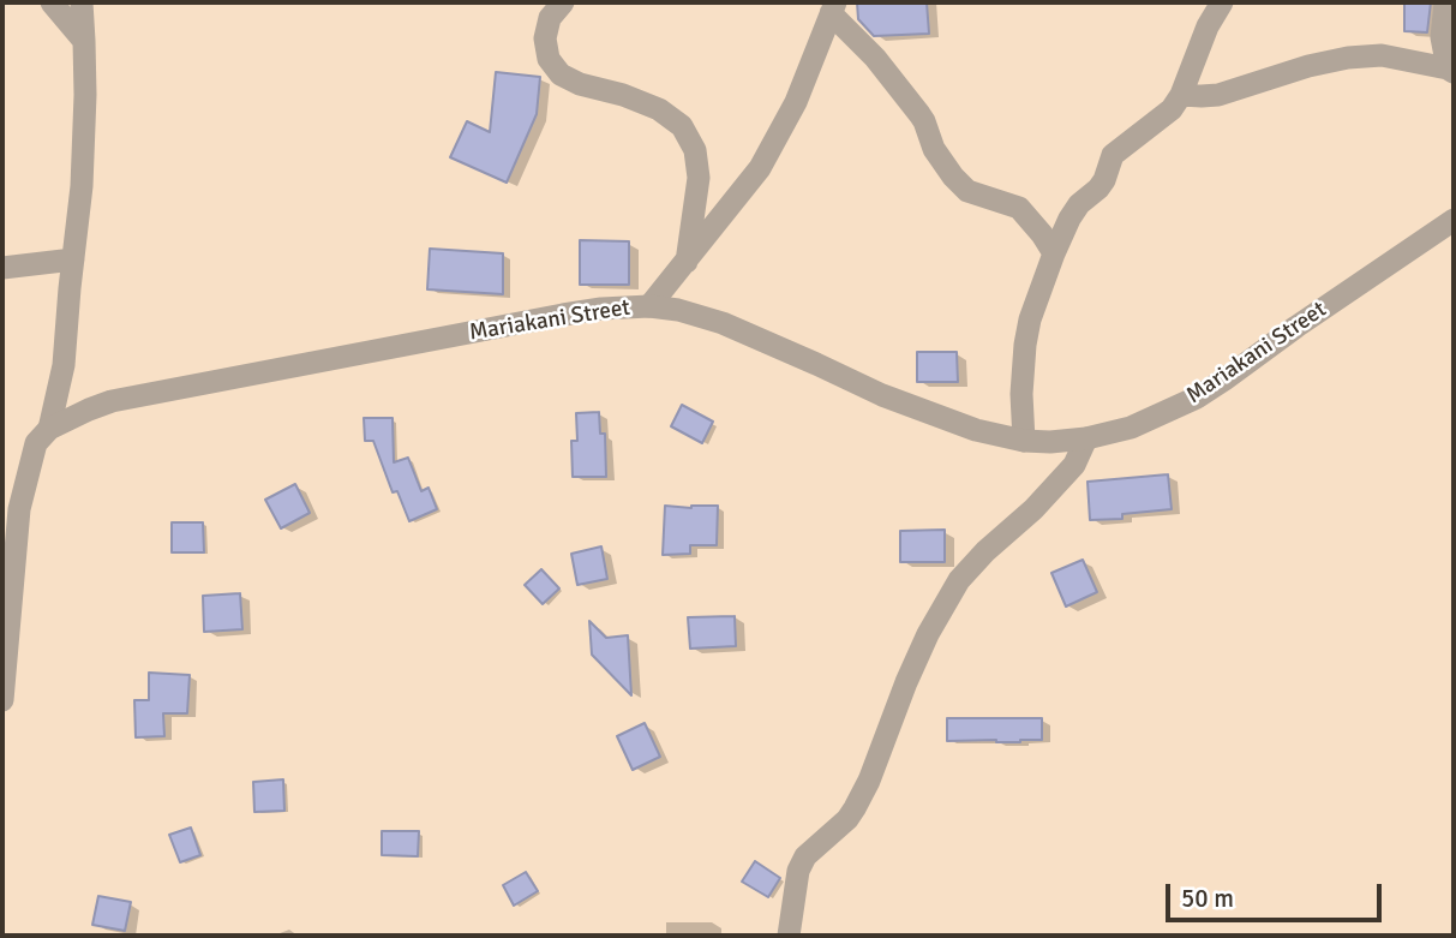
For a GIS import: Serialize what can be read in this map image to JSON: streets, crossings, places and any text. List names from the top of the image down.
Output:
{
  "streets": {
    "street": ["Mariakani Street"]
  },
  "scale_bar": "50 m"
}
